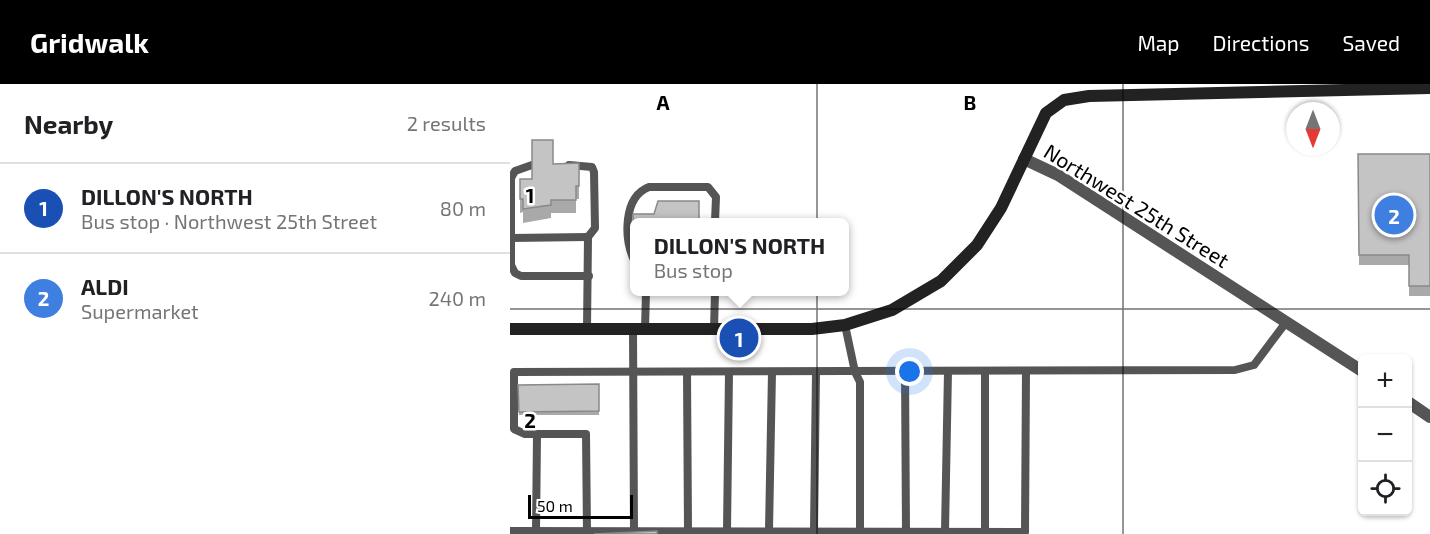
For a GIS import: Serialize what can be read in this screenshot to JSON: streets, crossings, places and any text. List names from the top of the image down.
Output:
{
  "streets": {
    "street": ["Northwest 25th Street"]
  },
  "scale_bar": "50 m",
  "north": "bottom",
  "page": {
    "header": "Gridwalk",
    "nav": ["Map", "Directions", "Saved"],
    "heading": ["Nearby", "2 results"],
    "list": [
      {
        "mark": "1",
        "name": "DILLON'S NORTH",
        "note": "Bus stop · Northwest 25th Street",
        "value": "80 m"
      },
      {
        "mark": "2",
        "name": "ALDI",
        "note": "Supermarket",
        "value": "240 m"
      }
    ],
    "pins": ["2", "1"],
    "popup": ["DILLON'S NORTH", "Bus stop"],
    "map_buttons": ["+", "−"],
    "scale": "50 m"
  },
  "grid": {
    "columns": ["A", "B"],
    "rows": ["1", "2"]
  }
}
